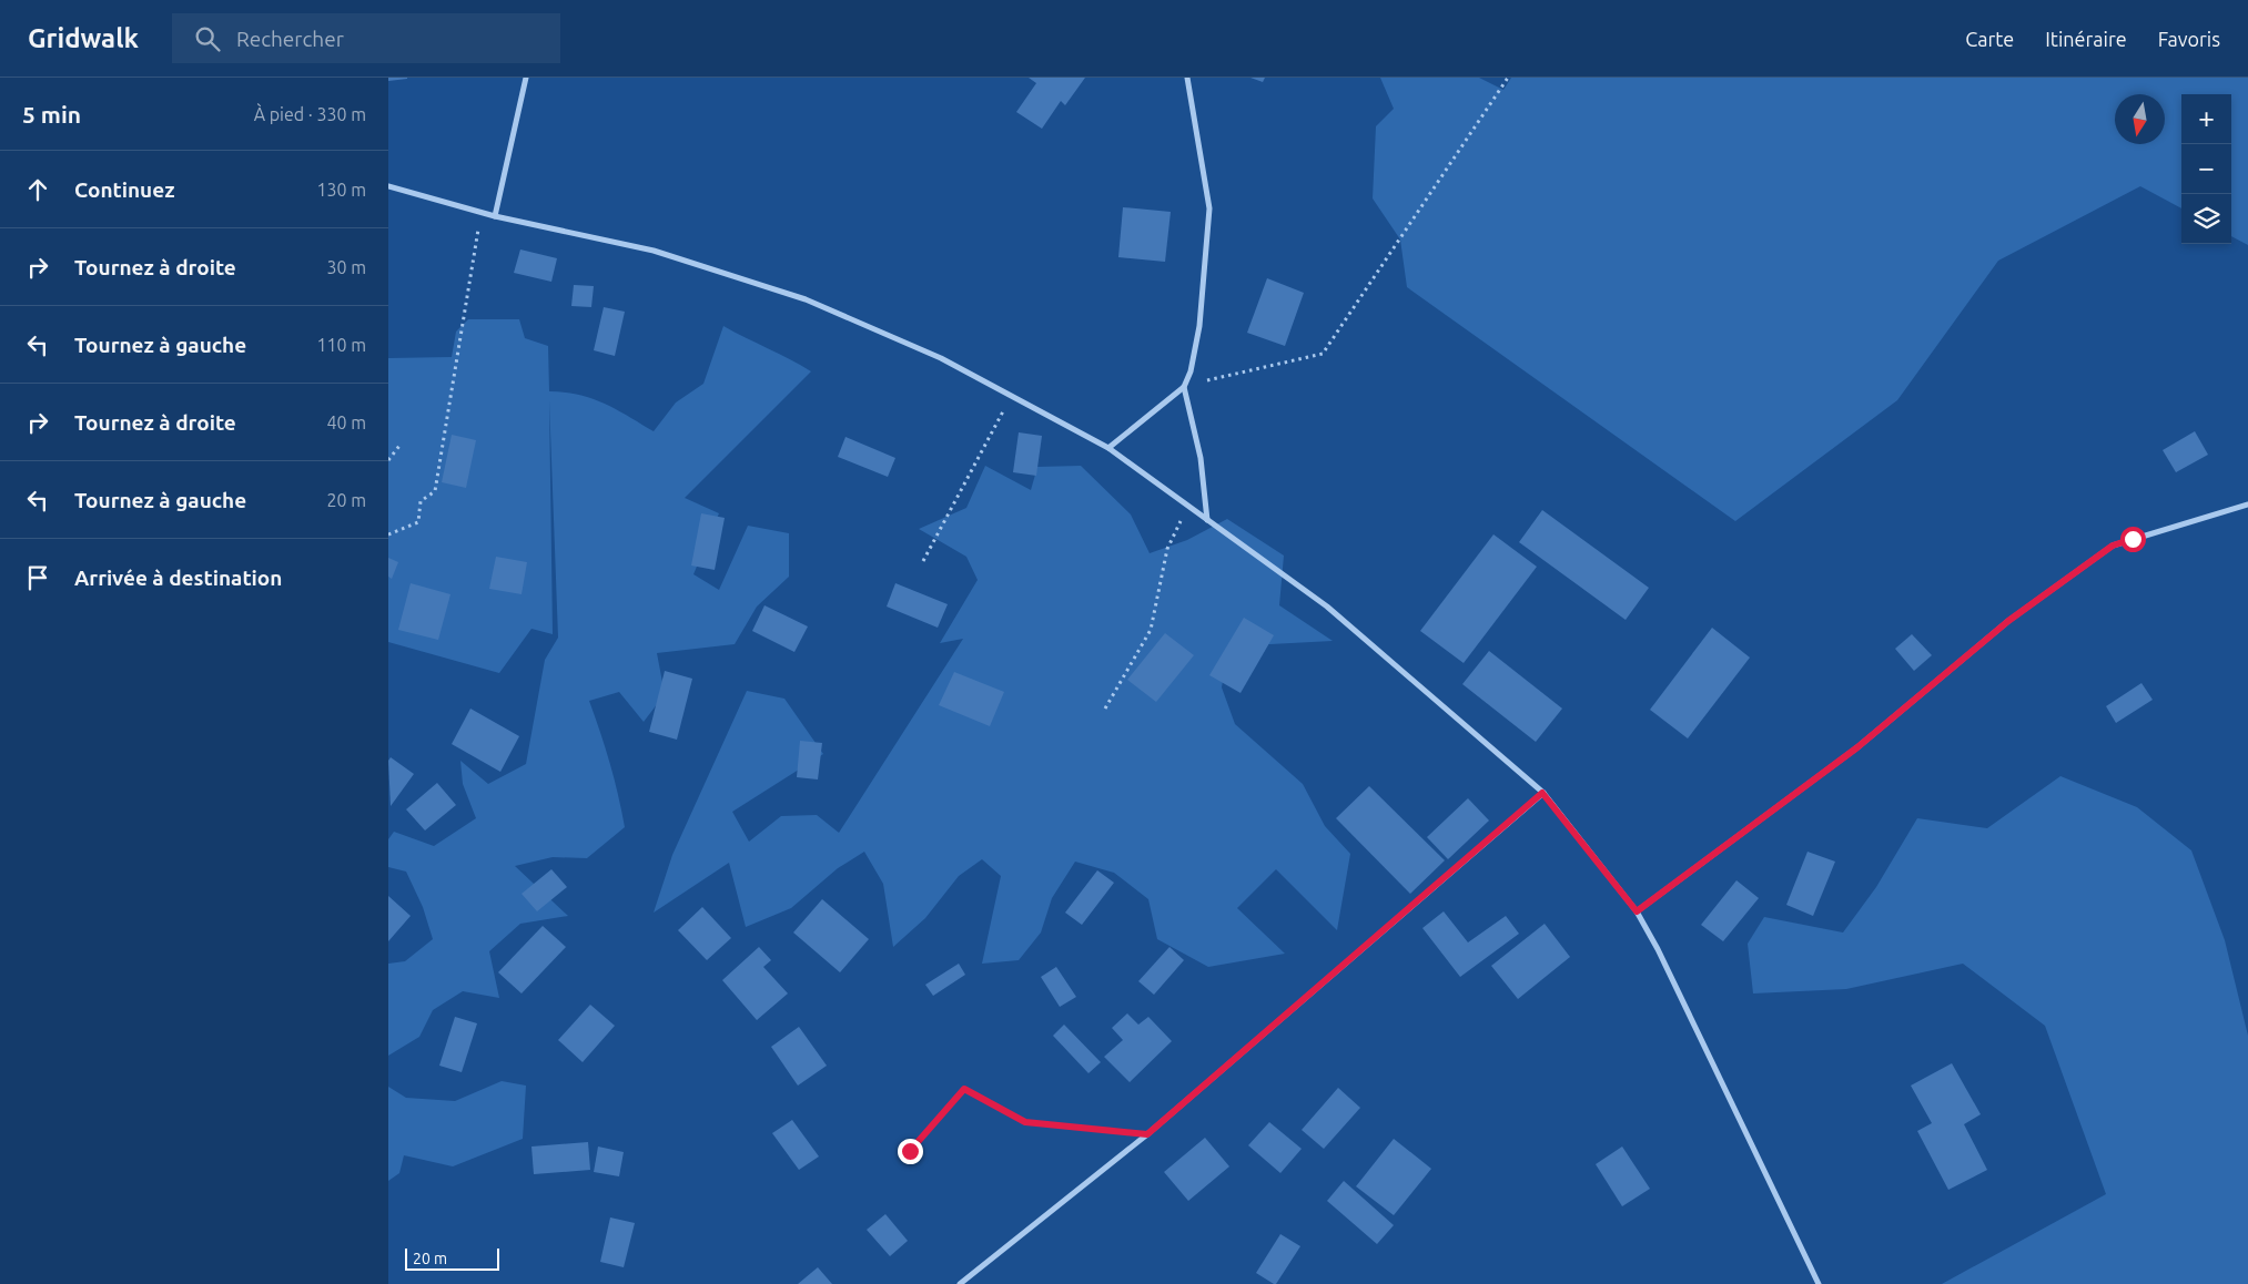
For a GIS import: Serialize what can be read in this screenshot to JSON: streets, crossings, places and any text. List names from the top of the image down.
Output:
{
  "scale_bar": "20 m",
  "north": "bottom",
  "page": {
    "header": "Gridwalk",
    "search": "Rechercher",
    "nav": ["Carte", "Itinéraire", "Favoris"],
    "heading": ["5 min", "À pied · 330 m"],
    "map_buttons": ["+", "−"],
    "list": [
      ["Continuez", "130 m"],
      ["Tournez à droite", "30 m"],
      ["Tournez à gauche", "110 m"],
      ["Tournez à droite", "40 m"],
      ["Tournez à gauche", "20 m"],
      "Arrivée à destination"
    ],
    "scale": "20 m"
  }
}
